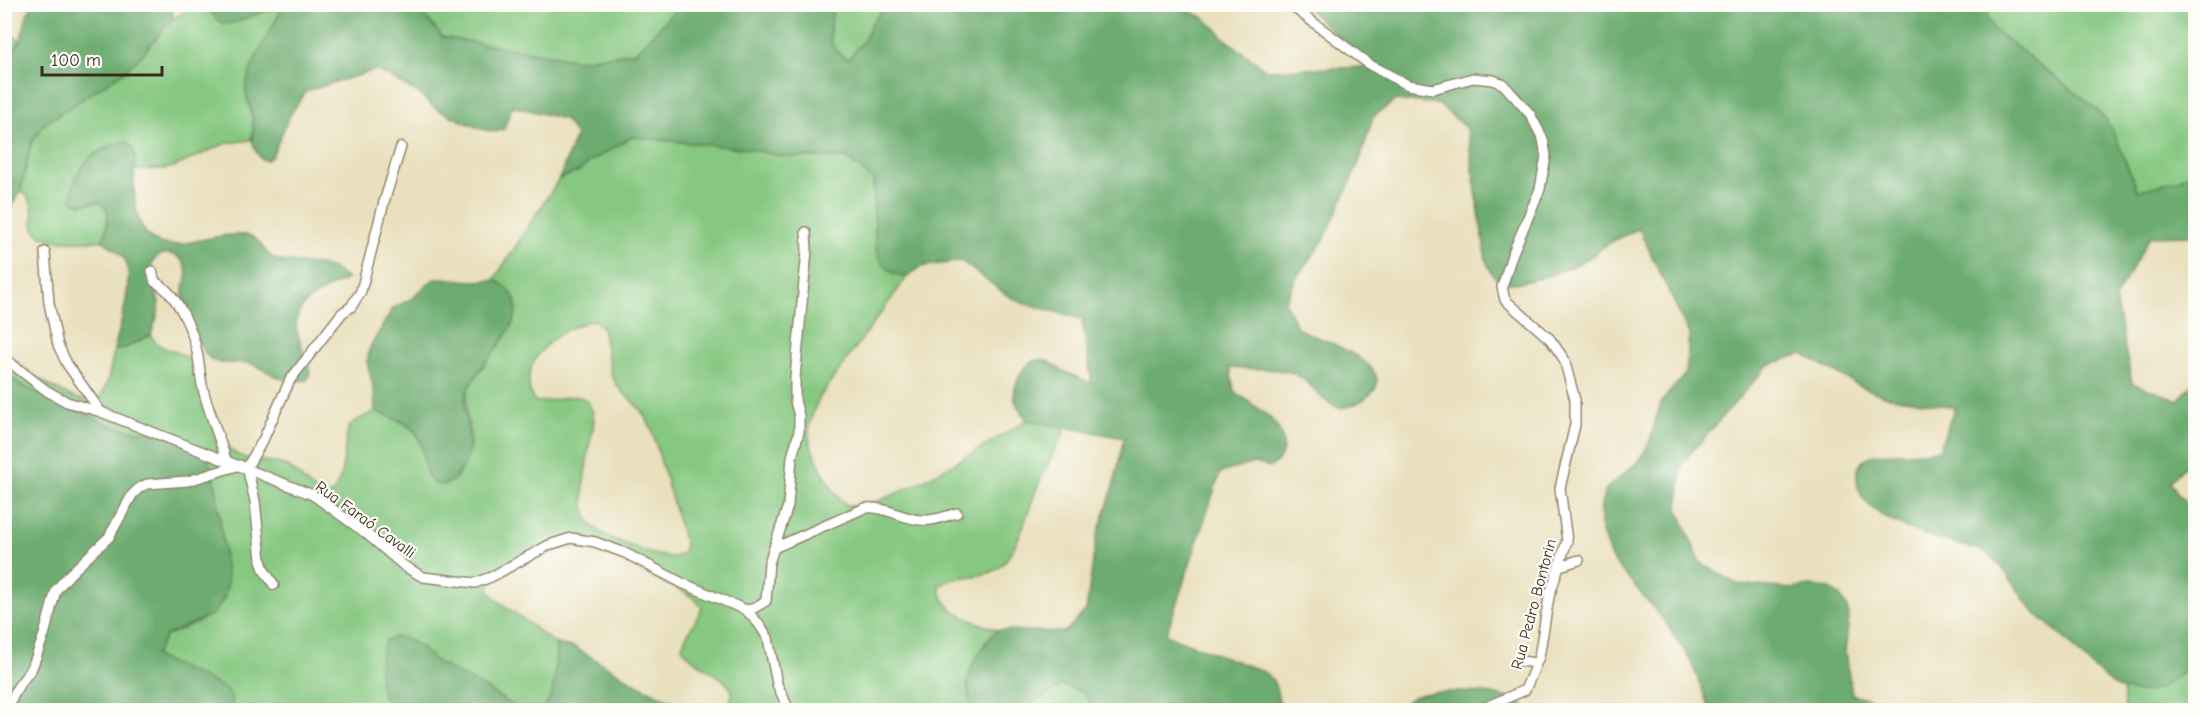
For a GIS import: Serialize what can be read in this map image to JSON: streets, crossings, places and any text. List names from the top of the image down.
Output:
{
  "streets": {
    "street": ["Rua Faraó Cavalli", "Rua Pedro Bontorin"]
  },
  "scale_bar": "100 m"
}
